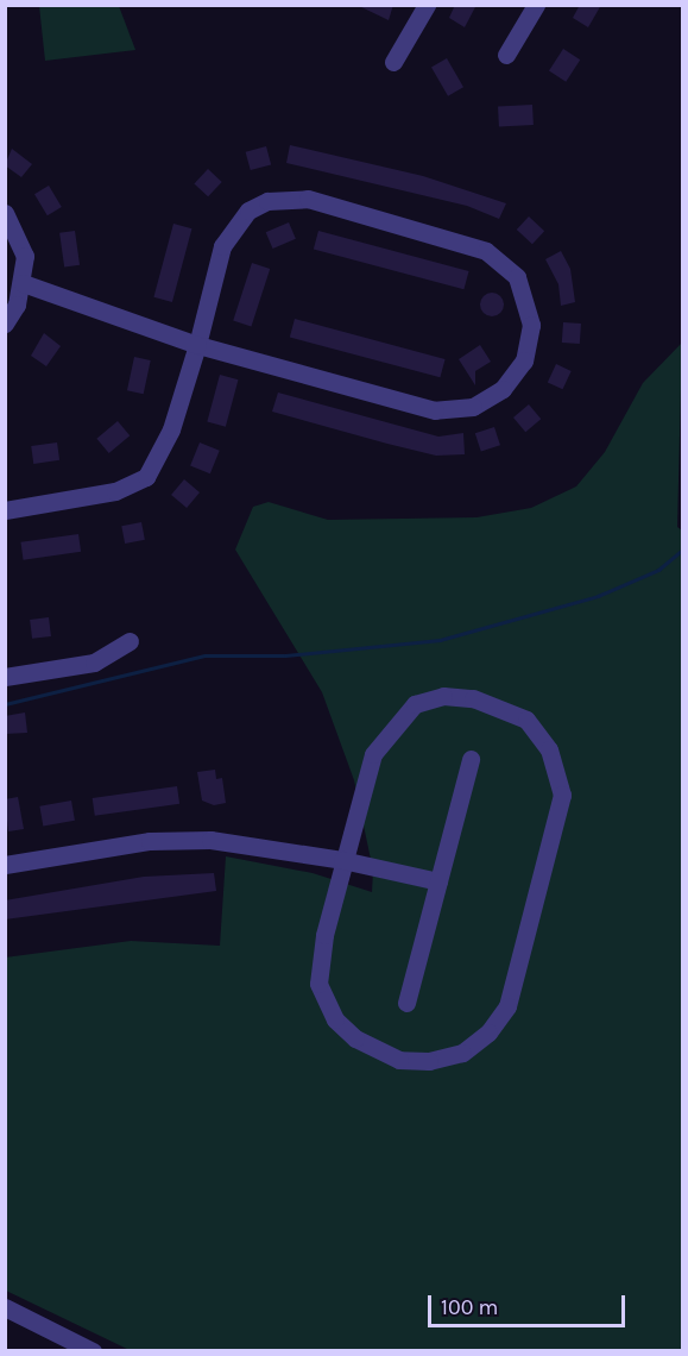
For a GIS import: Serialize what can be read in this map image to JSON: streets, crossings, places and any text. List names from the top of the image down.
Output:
{
  "scale_bar": "100 m"
}
